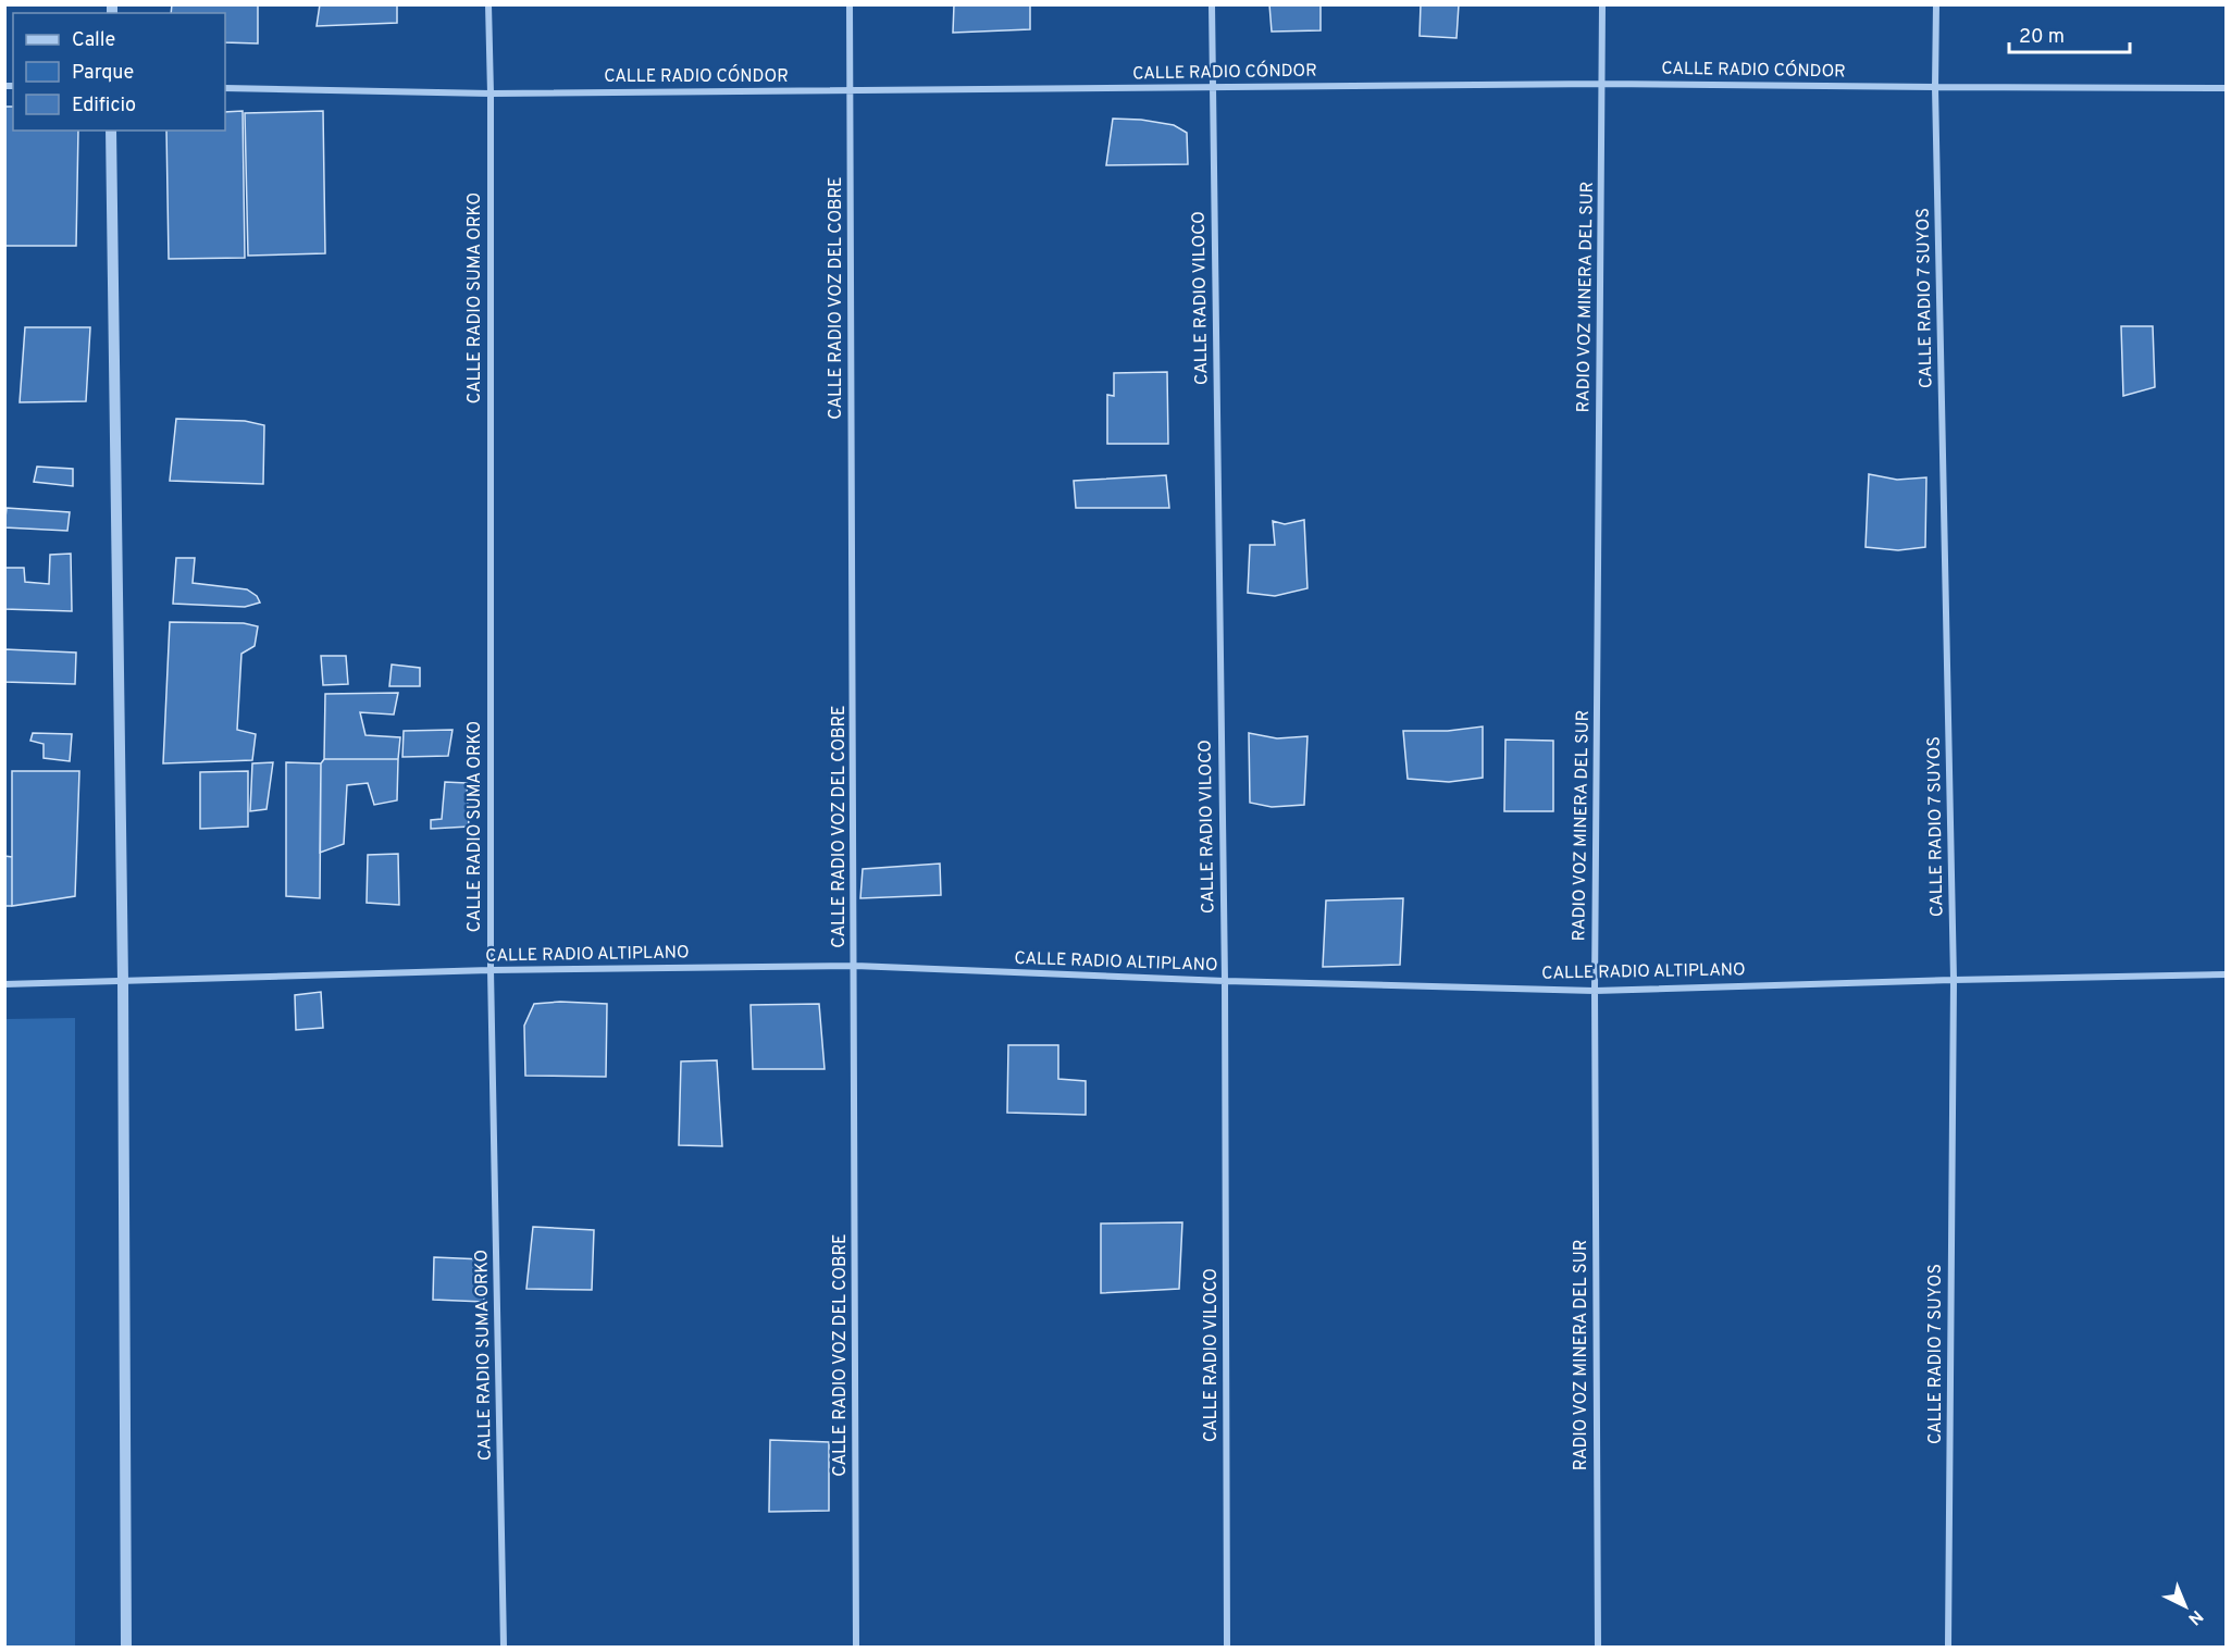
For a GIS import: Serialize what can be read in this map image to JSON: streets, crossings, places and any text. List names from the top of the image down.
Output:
{
  "streets": {
    "street": [
      "CALLE RADIO CÓNDOR",
      "RADIO VOZ MINERA DEL SUR",
      "CALLE RADIO SUMA ORKO",
      "CALLE RADIO VOZ DEL COBRE",
      "CALLE RADIO VILOCO",
      "CALLE RADIO 7 SUYOS",
      "CALLE RADIO ALTIPLANO"
    ]
  },
  "crossings": [
    ["CALLE RADIO CÓNDOR", "RADIO VOZ MINERA DEL SUR"],
    ["CALLE RADIO CÓNDOR", "CALLE RADIO SUMA ORKO"],
    ["CALLE RADIO CÓNDOR", "CALLE RADIO VOZ DEL COBRE"],
    ["CALLE RADIO CÓNDOR", "CALLE RADIO VILOCO"],
    ["CALLE RADIO CÓNDOR", "CALLE RADIO 7 SUYOS"],
    ["RADIO VOZ MINERA DEL SUR", "CALLE RADIO ALTIPLANO"],
    ["CALLE RADIO SUMA ORKO", "CALLE RADIO ALTIPLANO"],
    ["CALLE RADIO VOZ DEL COBRE", "CALLE RADIO ALTIPLANO"],
    ["CALLE RADIO VILOCO", "CALLE RADIO ALTIPLANO"],
    ["CALLE RADIO 7 SUYOS", "CALLE RADIO ALTIPLANO"]
  ],
  "legend": ["Calle", "Parque", "Edificio"],
  "scale_bar": "20 m",
  "north": "bottom right"
}
